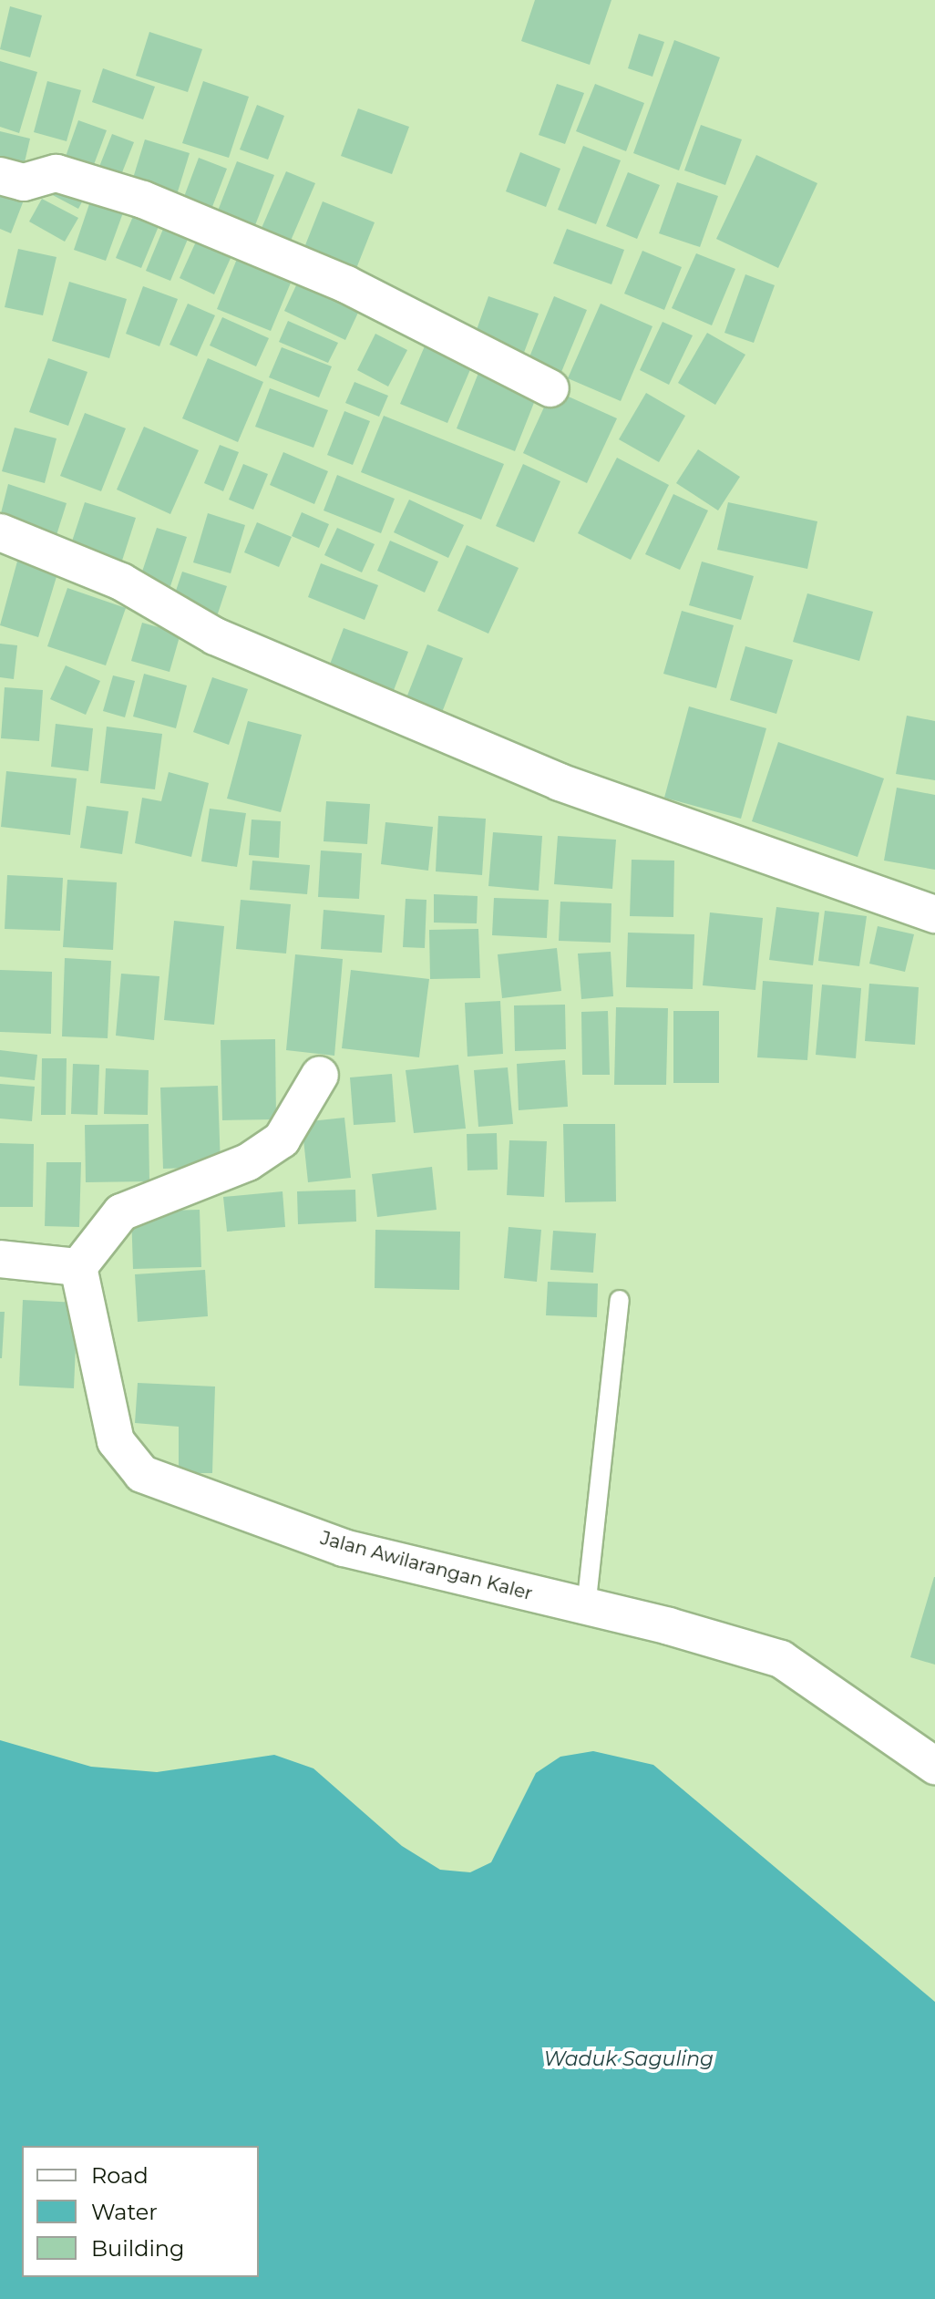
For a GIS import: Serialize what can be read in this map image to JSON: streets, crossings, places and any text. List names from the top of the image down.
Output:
{
  "streets": {
    "street": ["Jalan Awilarangan Kaler"]
  },
  "water": ["Waduk Saguling"],
  "legend": ["Road", "Water", "Building"]
}
